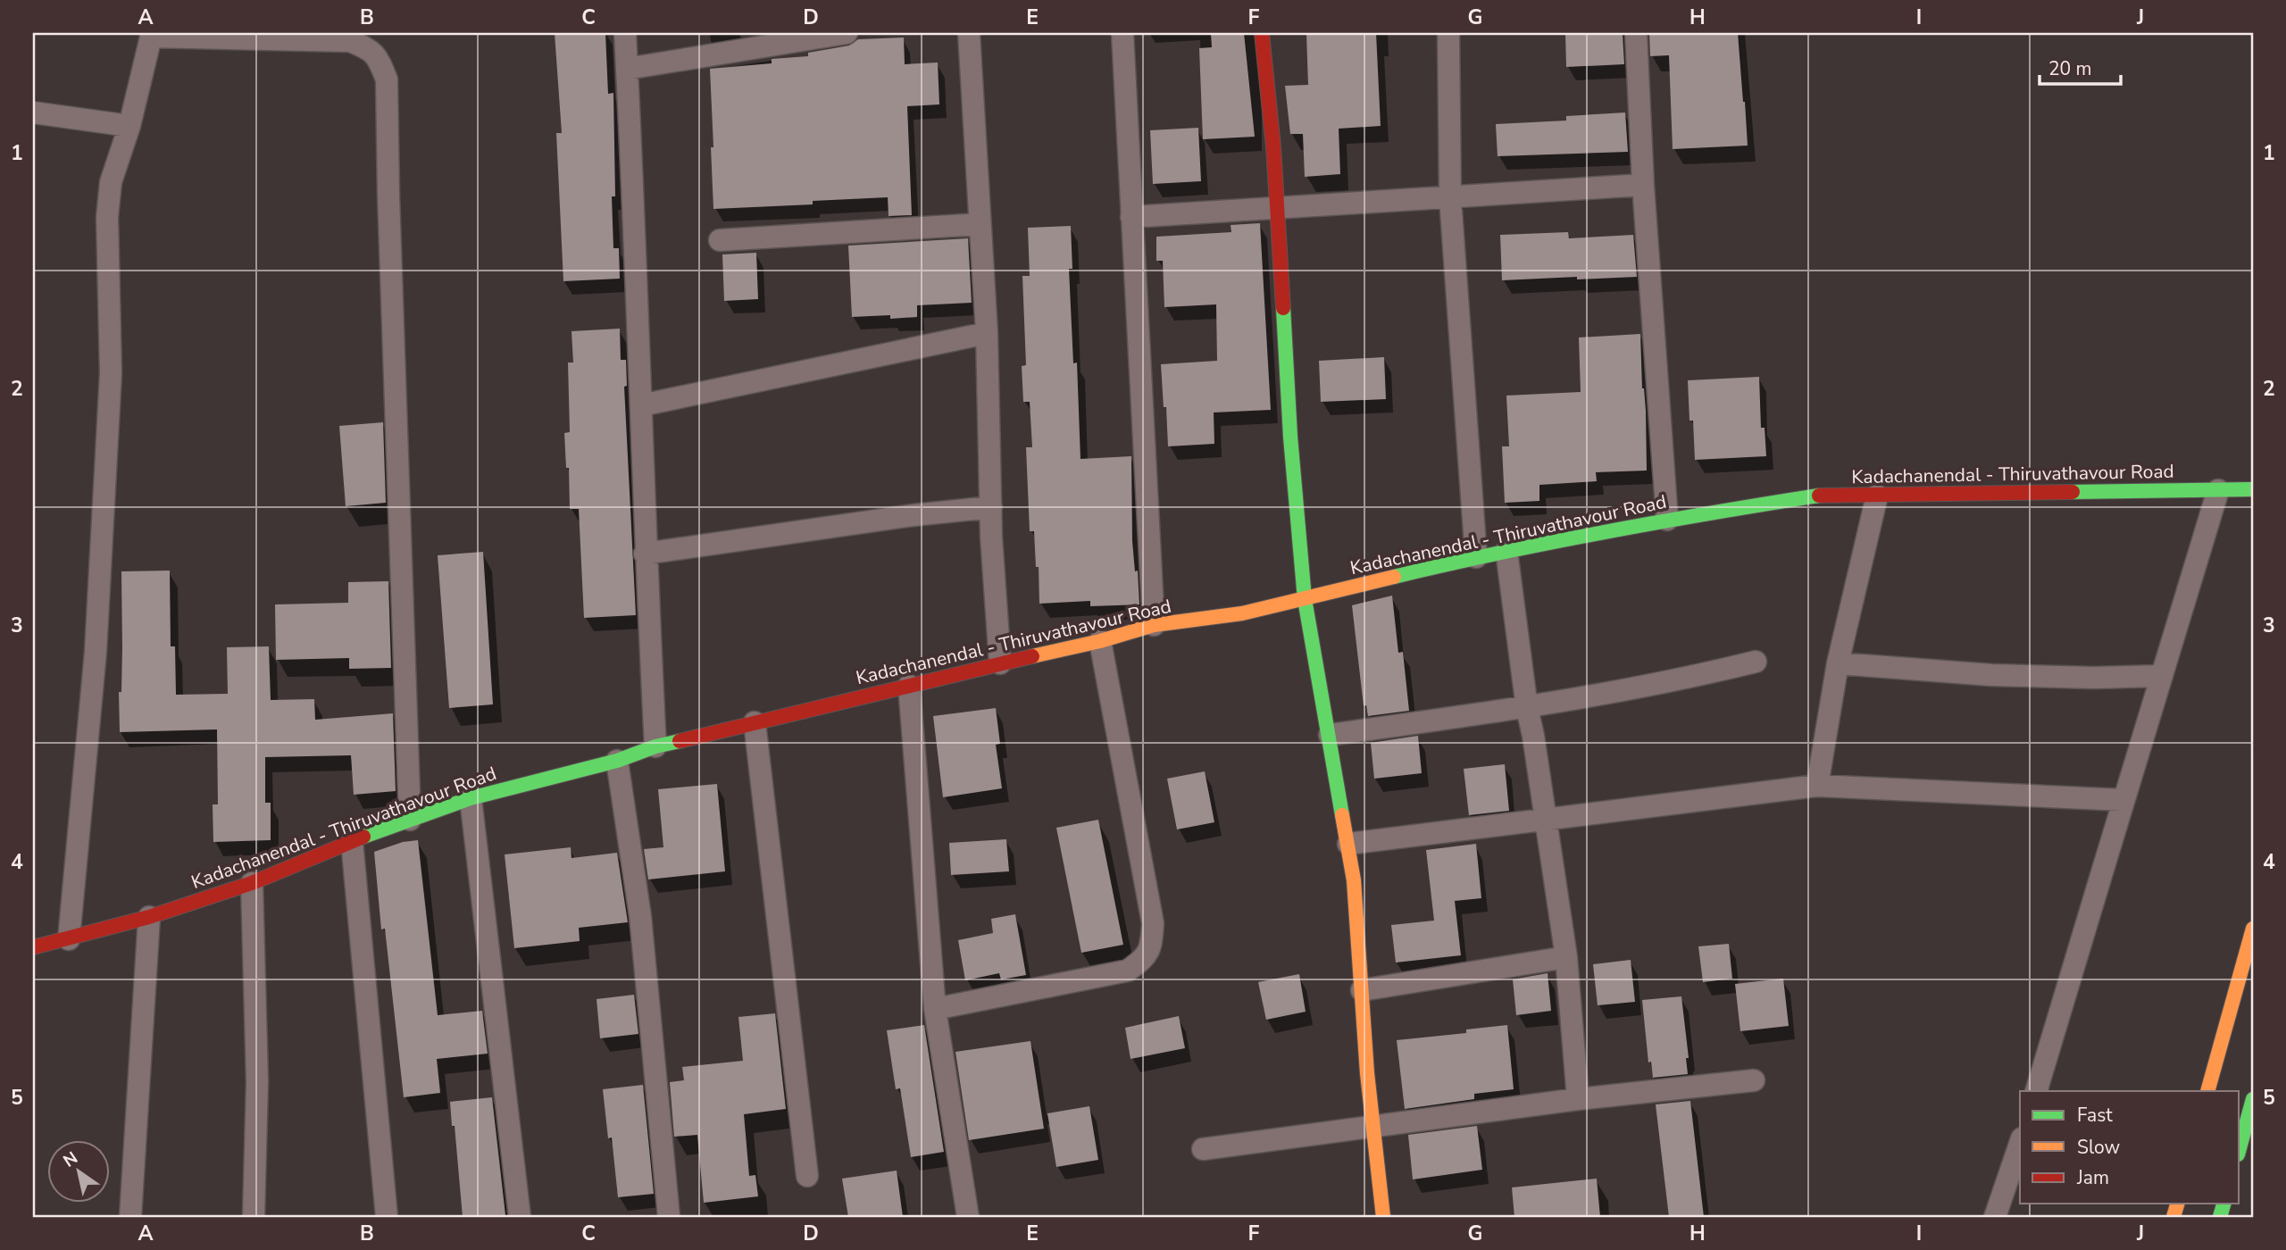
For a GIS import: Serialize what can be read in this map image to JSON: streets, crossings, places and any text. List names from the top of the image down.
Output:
{
  "streets": {
    "main road": ["Kadachanendal - Thiruvathavour Road"]
  },
  "legend": ["Fast", "Slow", "Jam"],
  "scale_bar": "20 m",
  "north": "top left",
  "grid": {
    "columns": [
      "A",
      "B",
      "C",
      "D",
      "E",
      "F",
      "G",
      "H",
      "I",
      "J"
    ],
    "rows": [
      "1",
      "2",
      "3",
      "4",
      "5"
    ]
  }
}
